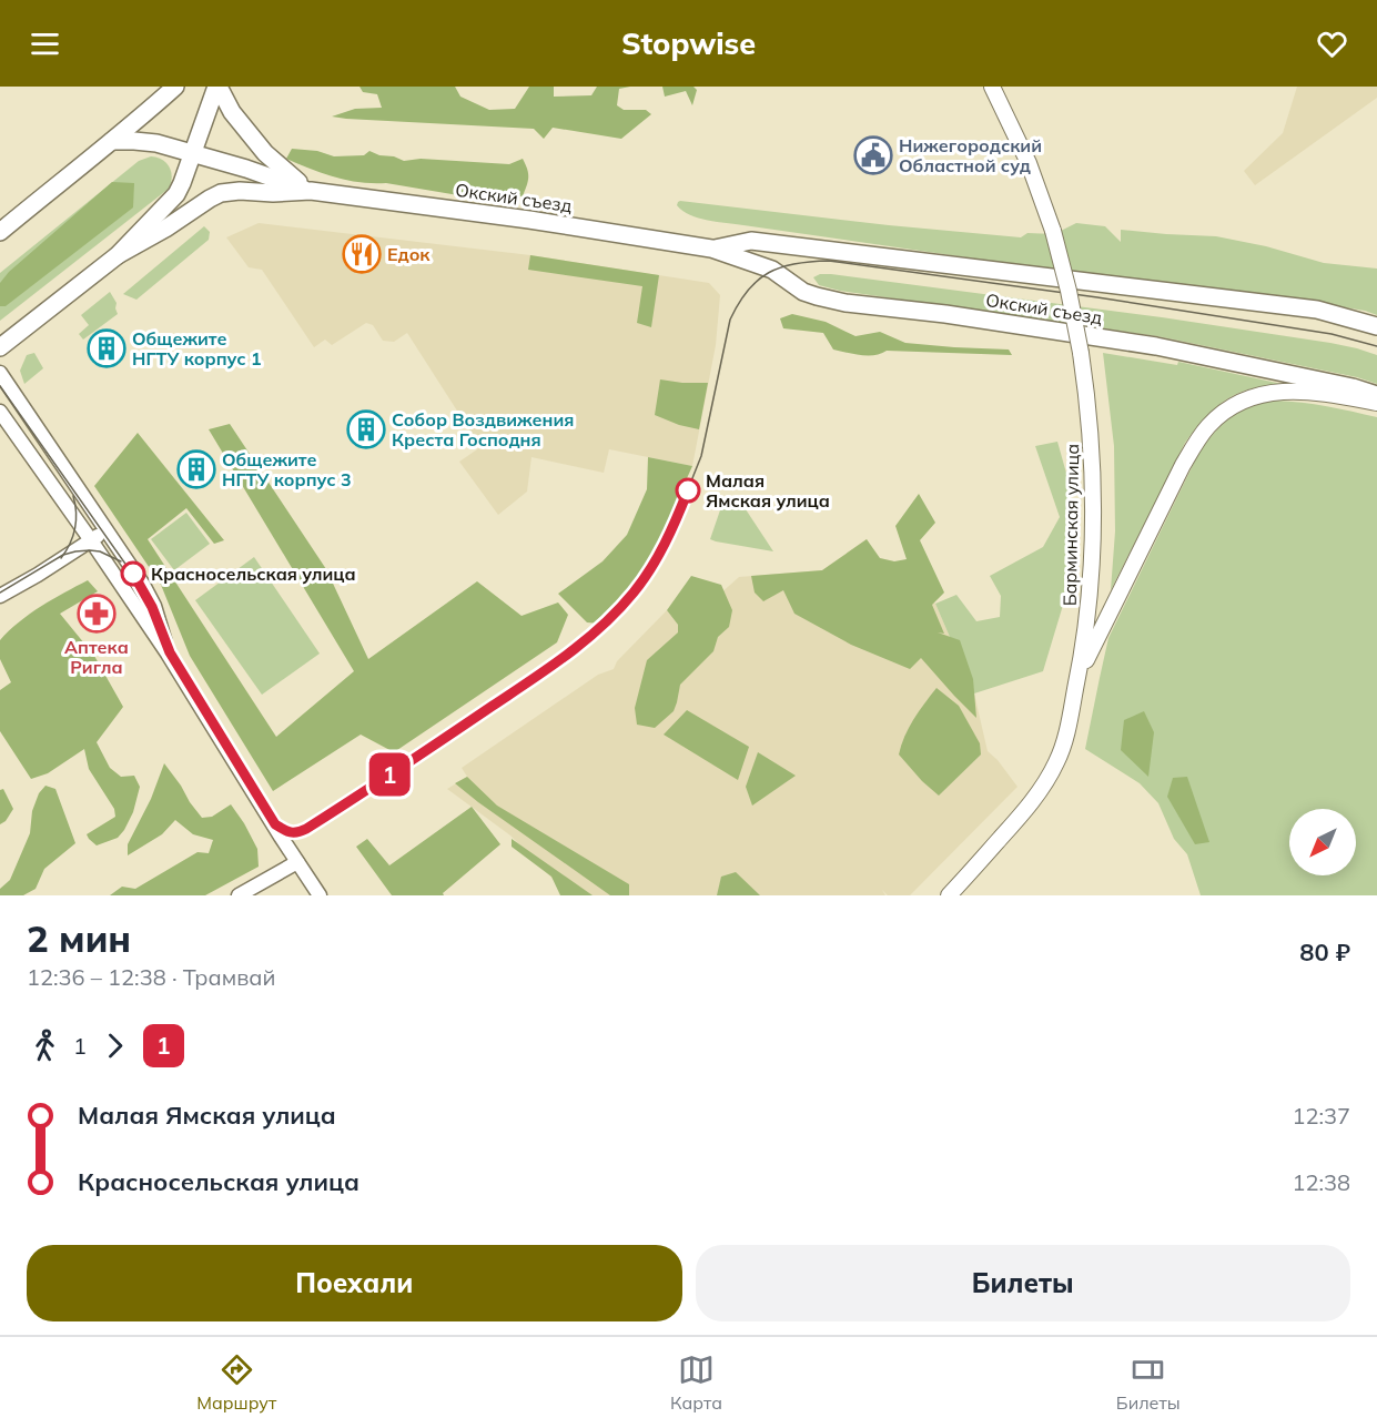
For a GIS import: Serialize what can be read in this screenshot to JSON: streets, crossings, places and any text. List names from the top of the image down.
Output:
{
  "streets": {
    "main road": ["Окский съезд", "Барминская улица"]
  },
  "places": {
    "public building": ["Нижегородский Областной суд"],
    "restaurant": ["Едок"],
    "building": ["Общежите НГТУ корпус 1", "Собор Воздвижения Креста Господня", "Общежите НГТУ корпус 3"],
    "other": ["Малая Ямская улица", "Красносельская улица"],
    "pharmacy": ["Аптека Ригла"]
  },
  "lines": ["tram line 1"],
  "north": "bottom left",
  "page": {
    "header": "Stopwise",
    "on_map": "1",
    "heading": ["2 мин", "12:36 – 12:38 · Трамвай", "80 ₽"],
    "legs": ["1", "1"],
    "list": [
      {
        "name": "Малая Ямская улица",
        "value": "12:37"
      },
      {
        "name": "Красносельская улица",
        "value": "12:38"
      }
    ],
    "buttons": ["Поехали", "Билеты"],
    "tabs": ["Маршрут", "Карта", "Билеты"]
  }
}
